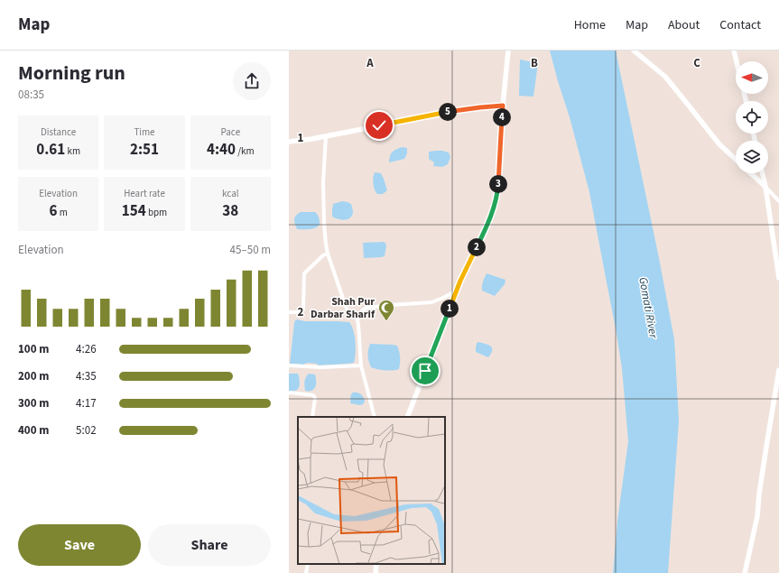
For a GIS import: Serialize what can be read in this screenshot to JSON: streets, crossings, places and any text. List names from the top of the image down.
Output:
{
  "water": ["Gomati River"],
  "places": {
    "mosque": ["Shah Pur Darbar Sharif"]
  },
  "north": "left",
  "page": {
    "header": "Map",
    "nav": [
      "Home",
      "Map",
      "About",
      "Contact"
    ],
    "heading": ["Morning run", "08:35"],
    "pins": [
      "5",
      "4",
      "3",
      "2",
      "1"
    ],
    "stats": [
      ["Distance", "0.61 km"],
      ["Time", "2:51"],
      ["Pace", "4:40 /km"],
      ["Elevation", "6 m"],
      ["Heart rate", "154 bpm"],
      ["kcal", "38"]
    ],
    "chart": ["Elevation", "45–50 m"],
    "list": [
      {
        "name": "100 m",
        "note": "4:26"
      },
      {
        "name": "200 m",
        "note": "4:35"
      },
      {
        "name": "300 m",
        "note": "4:17"
      },
      {
        "name": "400 m",
        "note": "5:02"
      }
    ],
    "buttons": ["Save", "Share"]
  },
  "grid": {
    "columns": ["A", "B", "C"],
    "rows": ["1", "2"]
  }
}
